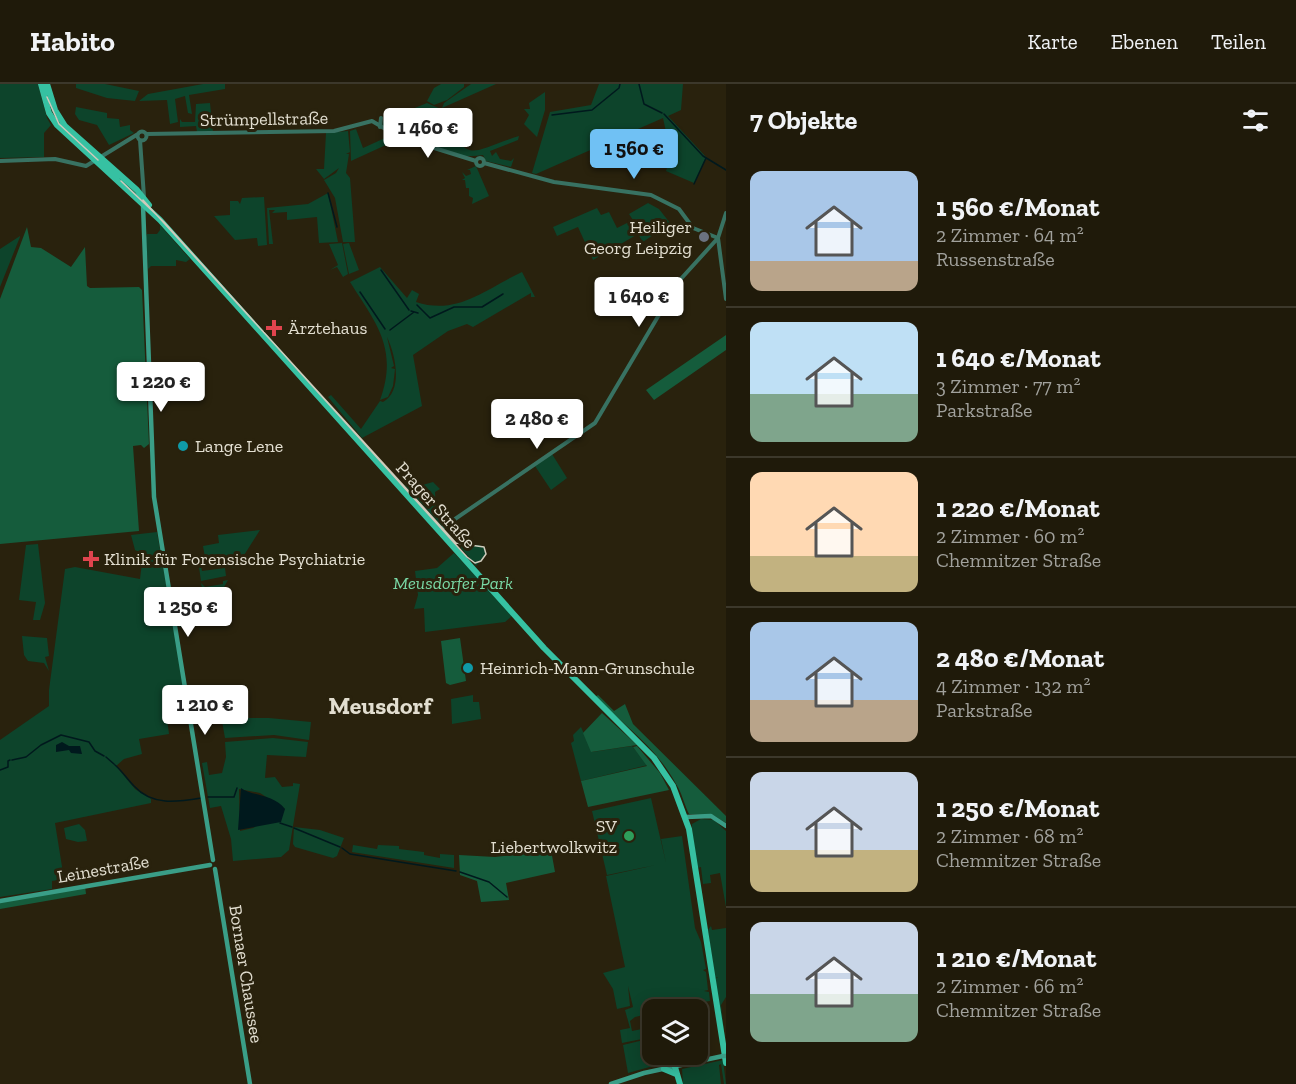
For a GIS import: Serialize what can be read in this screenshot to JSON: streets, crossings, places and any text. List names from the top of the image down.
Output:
{
  "streets": {
    "main road": ["Prager Straße", "Leinestraße", "Bornaer Chaussee"],
    "street": ["Strümpellstraße"]
  },
  "crossings": [
    ["Strümpellstraße", "Prager Straße"],
    ["Leinestraße", "Bornaer Chaussee"]
  ],
  "districts": ["Meusdorf"],
  "parks": ["Meusdorfer Park"],
  "places": {
    "other": [
      "Heiliger Georg Leipzig",
      "Lange Lene",
      "Heinrich-Mann-Grunschule",
      "SV Liebertwolkwitz"
    ],
    "health": ["Ärztehaus", "Klinik für Forensische Psychiatrie"]
  },
  "page": {
    "header": "Habito",
    "nav": ["Karte", "Ebenen", "Teilen"],
    "heading": "7 Objekte",
    "price": [
      "1 460 €",
      "1 560 €",
      "1 640 €",
      "1 220 €",
      "2 480 €",
      "1 250 €",
      "1 210 €"
    ],
    "list": [
      {
        "name": "1 560 €/Monat",
        "note": "2 Zimmer · 64 m² · Russenstraße"
      },
      {
        "name": "1 640 €/Monat",
        "note": "3 Zimmer · 77 m² · Parkstraße"
      },
      {
        "name": "1 220 €/Monat",
        "note": "2 Zimmer · 60 m² · Chemnitzer Straße"
      },
      {
        "name": "2 480 €/Monat",
        "note": "4 Zimmer · 132 m² · Parkstraße"
      },
      {
        "name": "1 250 €/Monat",
        "note": "2 Zimmer · 68 m² · Chemnitzer Straße"
      },
      {
        "name": "1 210 €/Monat",
        "note": "2 Zimmer · 66 m² · Chemnitzer Straße"
      }
    ]
  }
}
